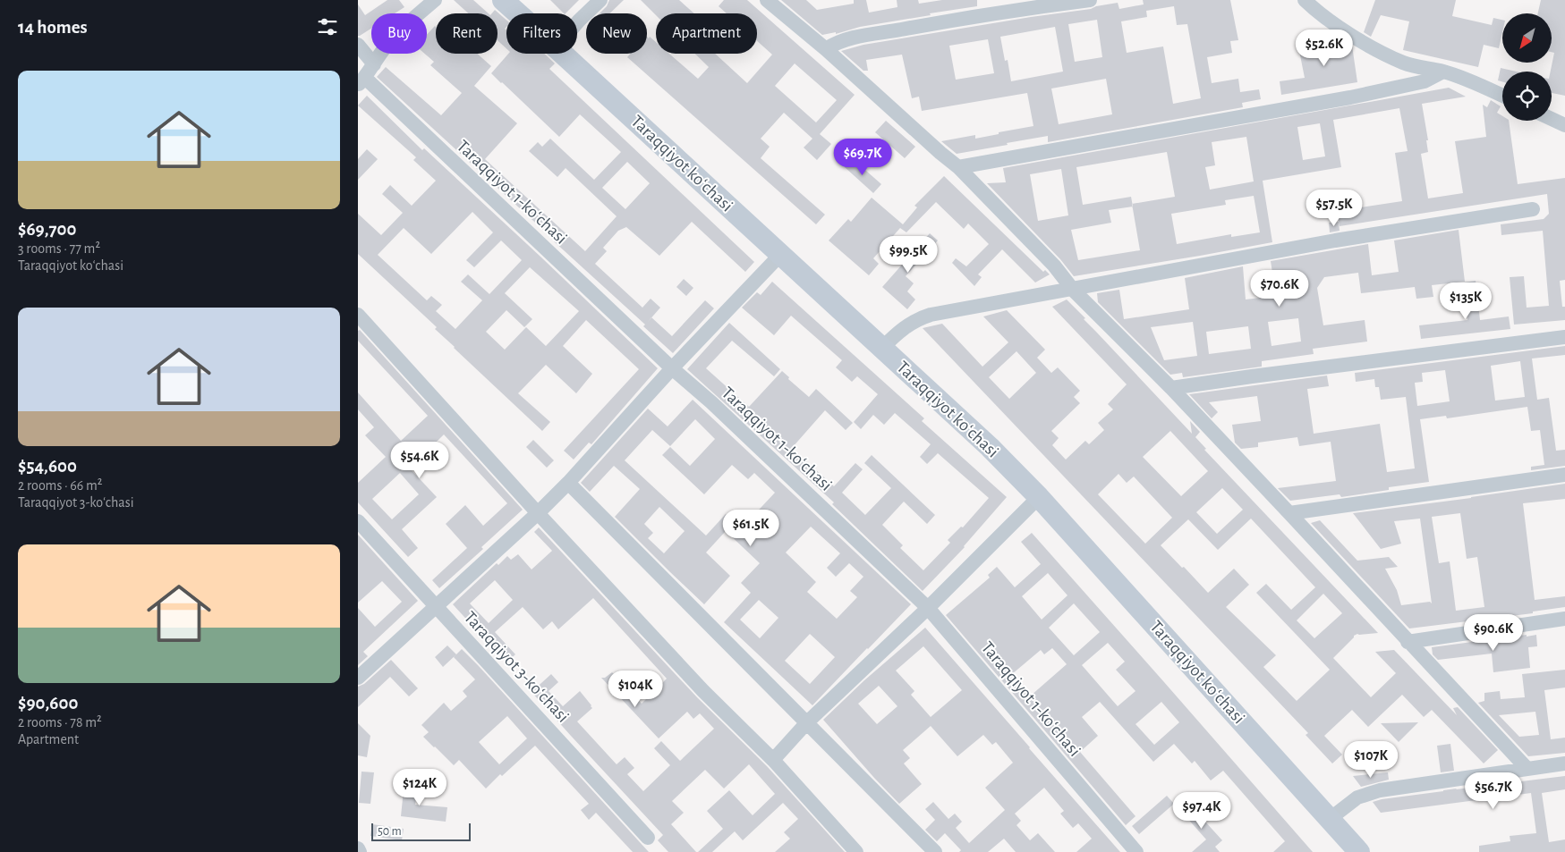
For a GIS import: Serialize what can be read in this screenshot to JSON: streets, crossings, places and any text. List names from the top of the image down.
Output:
{
  "streets": {
    "street": ["Taraqqiyot koʻchasi", "Taraqqiyot 1-koʻchasi", "Taraqqiyot 3-koʻchasi"]
  },
  "scale_bar": "50 m",
  "north": "bottom left",
  "page": {
    "heading": "14 homes",
    "chip": [
      "Buy",
      "Rent",
      "Filters",
      "New",
      "Apartment"
    ],
    "price": [
      "$52.6K",
      "$69.7K",
      "$57.5K",
      "$99.5K",
      "$70.6K",
      "$135K",
      "$54.6K",
      "$61.5K",
      "$90.6K",
      "$104K",
      "$107K",
      "$124K",
      "$56.7K",
      "$97.4K"
    ],
    "list": [
      {
        "name": "$69,700",
        "note": "3 rooms · 77 m² · Taraqqiyot koʻchasi"
      },
      {
        "name": "$54,600",
        "note": "2 rooms · 66 m² · Taraqqiyot 3-koʻchasi"
      },
      {
        "name": "$90,600",
        "note": "2 rooms · 78 m² · Apartment"
      }
    ],
    "scale": "50 m"
  }
}
